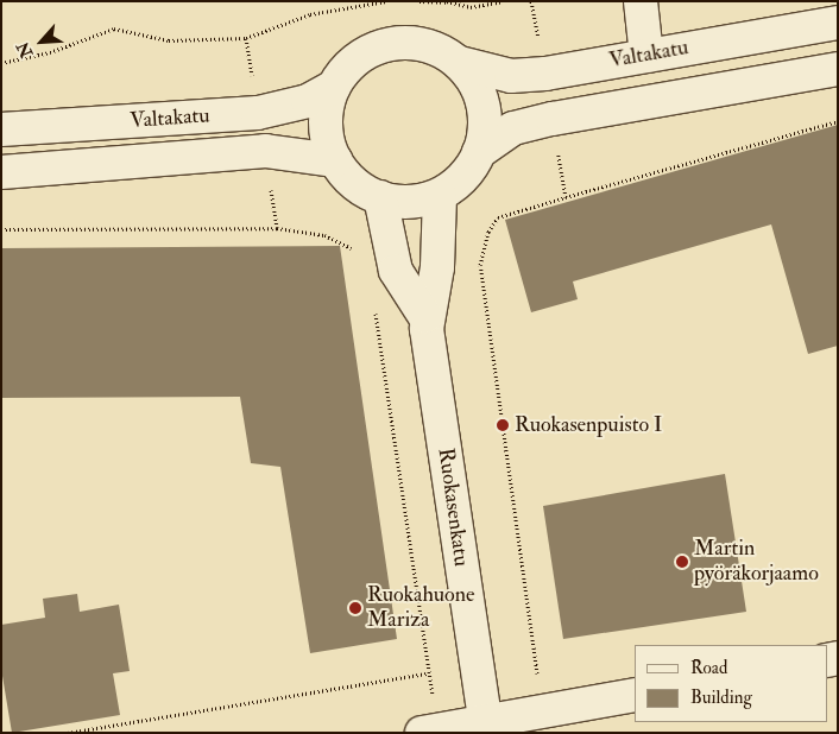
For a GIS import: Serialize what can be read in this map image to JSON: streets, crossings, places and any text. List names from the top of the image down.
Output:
{
  "streets": {
    "street": ["Valtakatu", "Ruokasenkatu"]
  },
  "crossings": [
    ["Valtakatu", "Ruokasenkatu"]
  ],
  "places": ["Ruokasenpuisto I", "Martin pyöräkorjaamo", "Ruokahuone Mariza"],
  "legend": ["Road", "Building"],
  "north": "bottom left"
}
